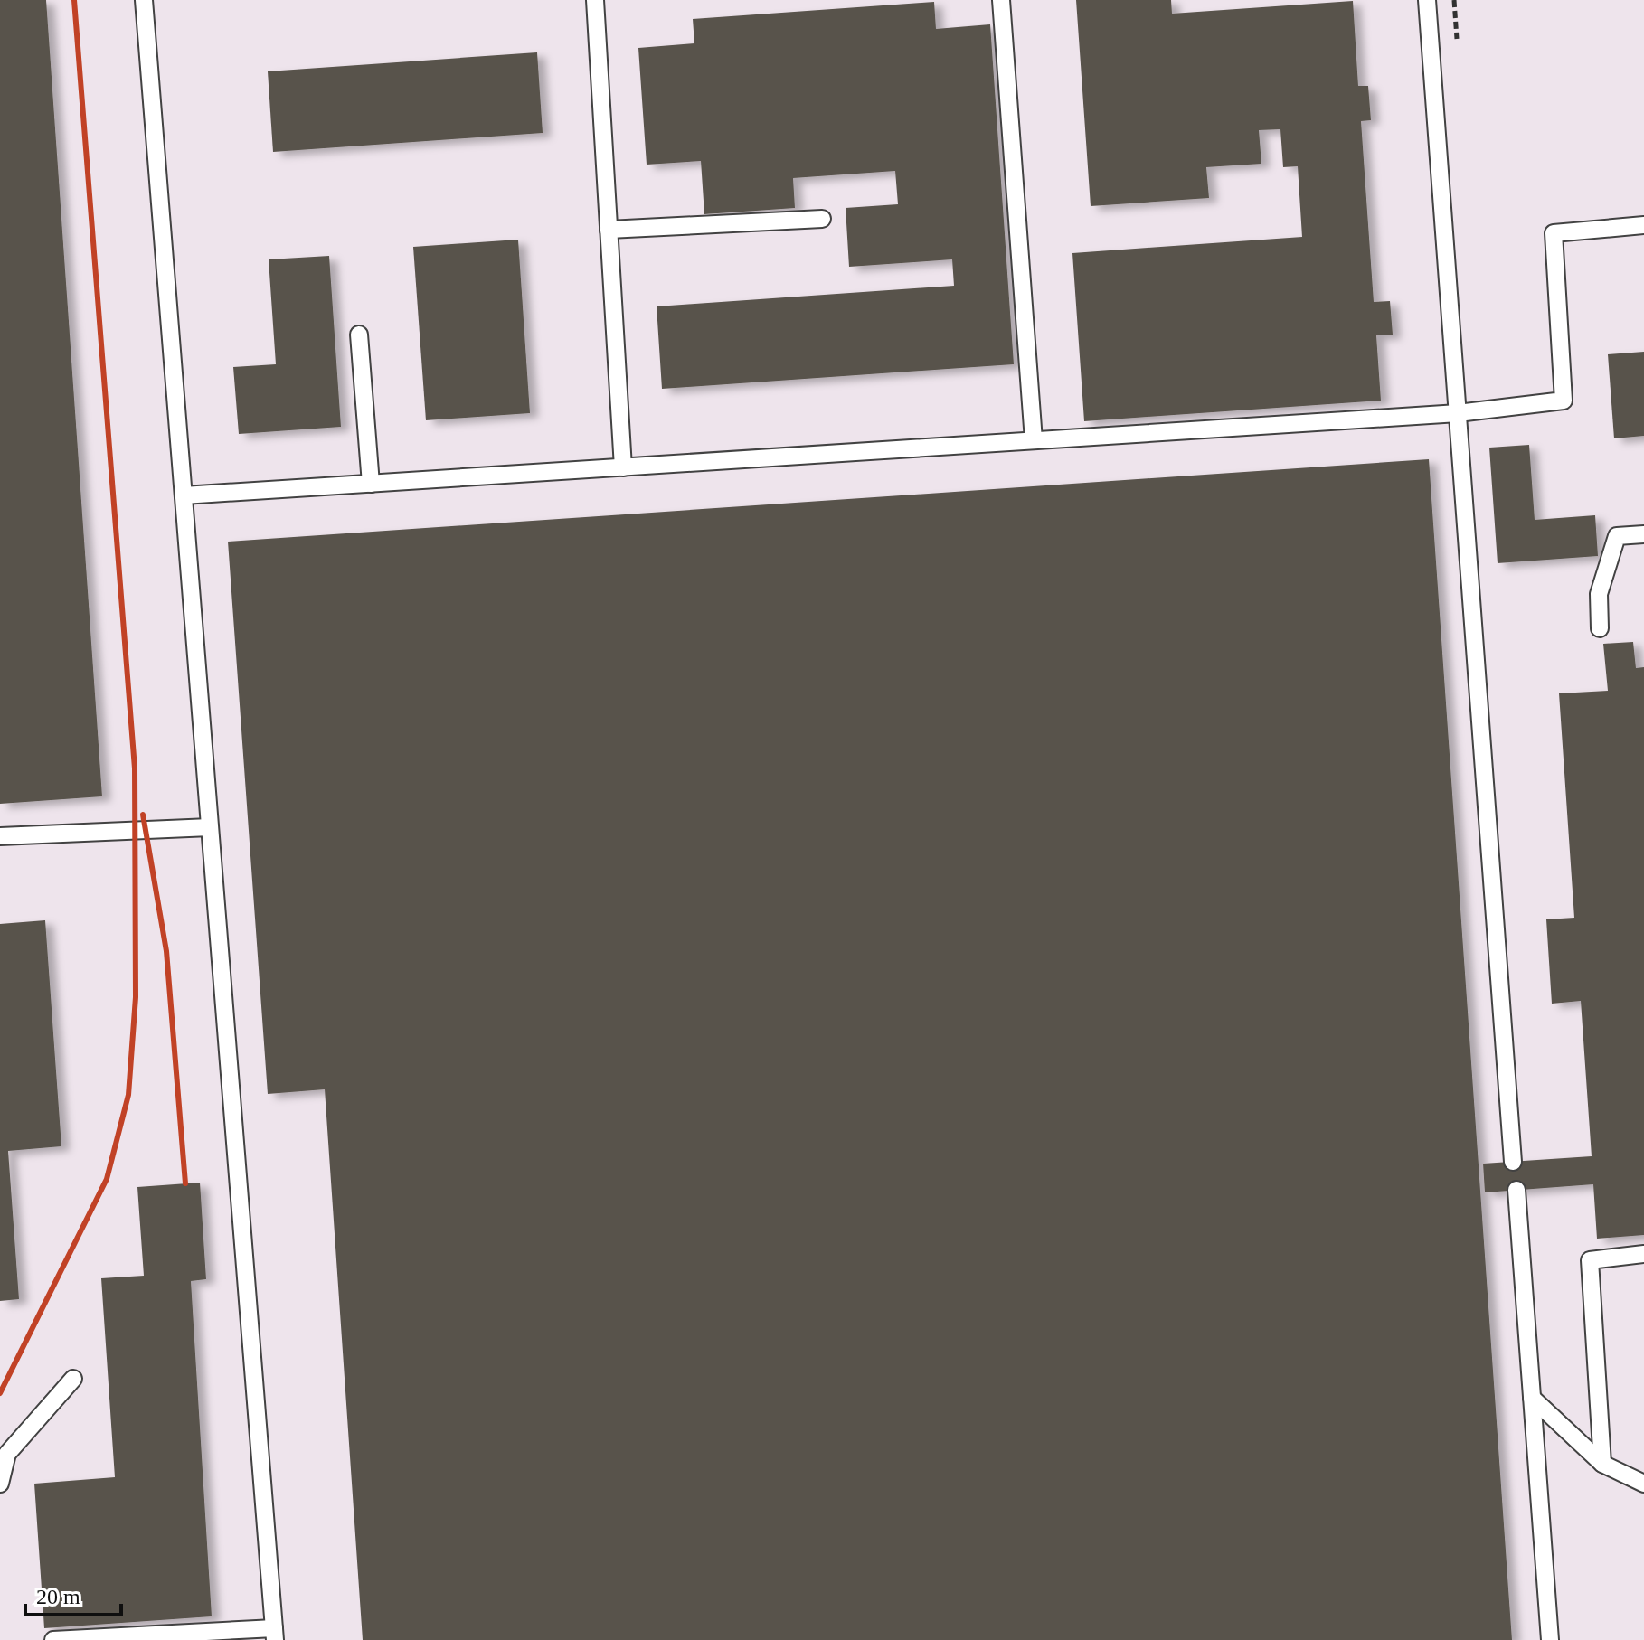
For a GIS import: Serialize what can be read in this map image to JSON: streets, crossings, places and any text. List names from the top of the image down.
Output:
{
  "scale_bar": "20 m"
}
